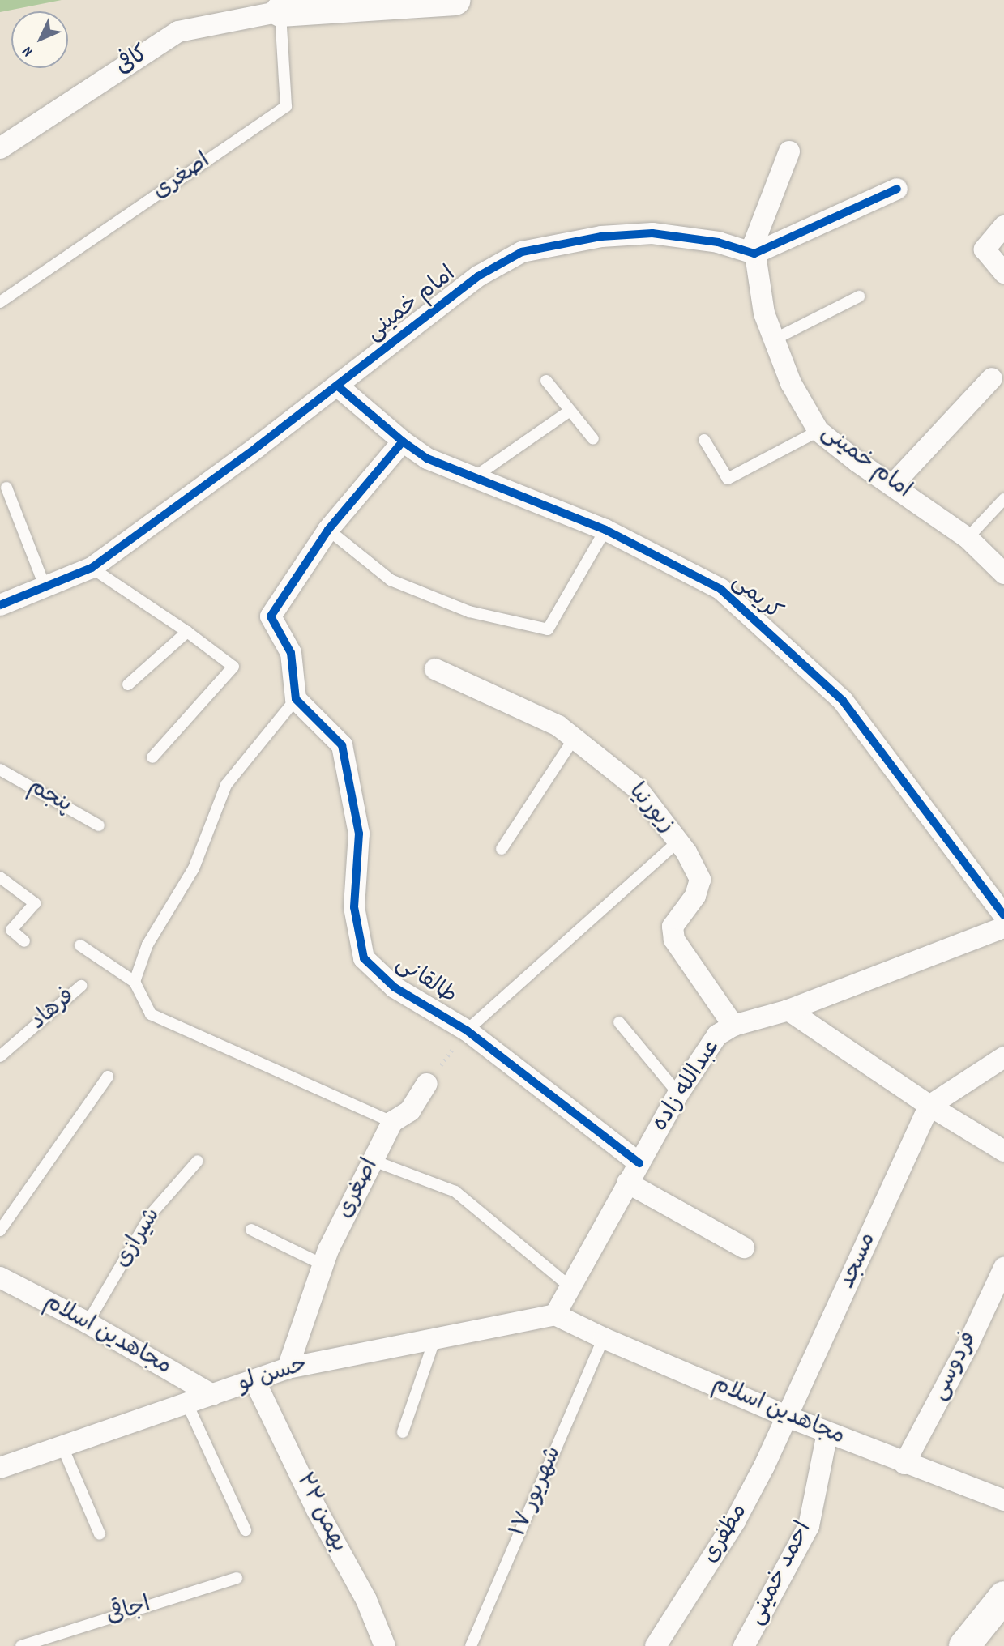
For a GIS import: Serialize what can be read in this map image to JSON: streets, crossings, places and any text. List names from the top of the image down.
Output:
{
  "streets": {
    "street": [
      "کافی",
      "اصغری",
      "امام خمینی",
      "کریمی",
      "زیورنیا",
      "طالقانی",
      "عبدالله زاده",
      "مسجد",
      "مجاهدین اسلام",
      "فردوسی",
      "حسن لو",
      "۲۲ بهمن",
      "مظفری",
      "احمد خمینی"
    ],
    "lane": [
      "پنجم",
      "فرهاد",
      "شیرازی",
      "۱۷ شهریور",
      "اجاقی"
    ]
  },
  "crossings": [
    ["کافی", "اصغری"],
    ["اصغری", "حسن لو"],
    ["امام خمینی", "کریمی"],
    ["زیورنیا", "عبدالله زاده"],
    ["طالقانی", "عبدالله زاده"],
    ["عبدالله زاده", "مجاهدین اسلام"],
    ["عبدالله زاده", "حسن لو"],
    ["شیرازی", "مجاهدین اسلام"],
    ["مسجد", "مجاهدین اسلام"],
    ["مسجد", "مظفری"],
    ["مجاهدین اسلام", "فردوسی"],
    ["مجاهدین اسلام", "حسن لو"],
    ["مجاهدین اسلام", "۱۷ شهریور"],
    ["مجاهدین اسلام", "مظفری"],
    ["مجاهدین اسلام", "احمد خمینی"],
    ["حسن لو", "۲۲ بهمن"]
  ],
  "north": "bottom left"
}
